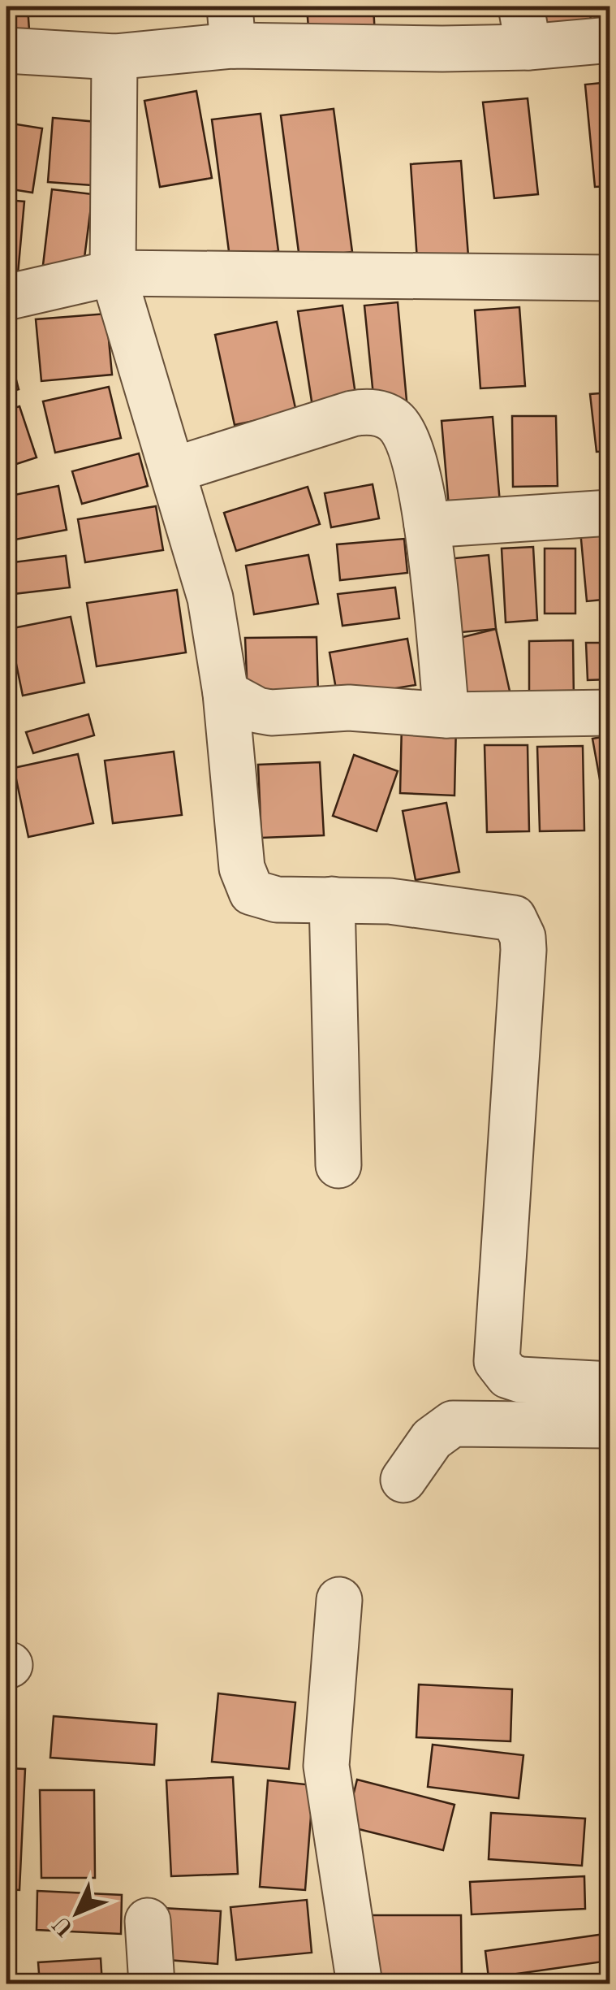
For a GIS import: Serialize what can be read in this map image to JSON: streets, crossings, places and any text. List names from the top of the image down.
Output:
{
  "north": "bottom left"
}
